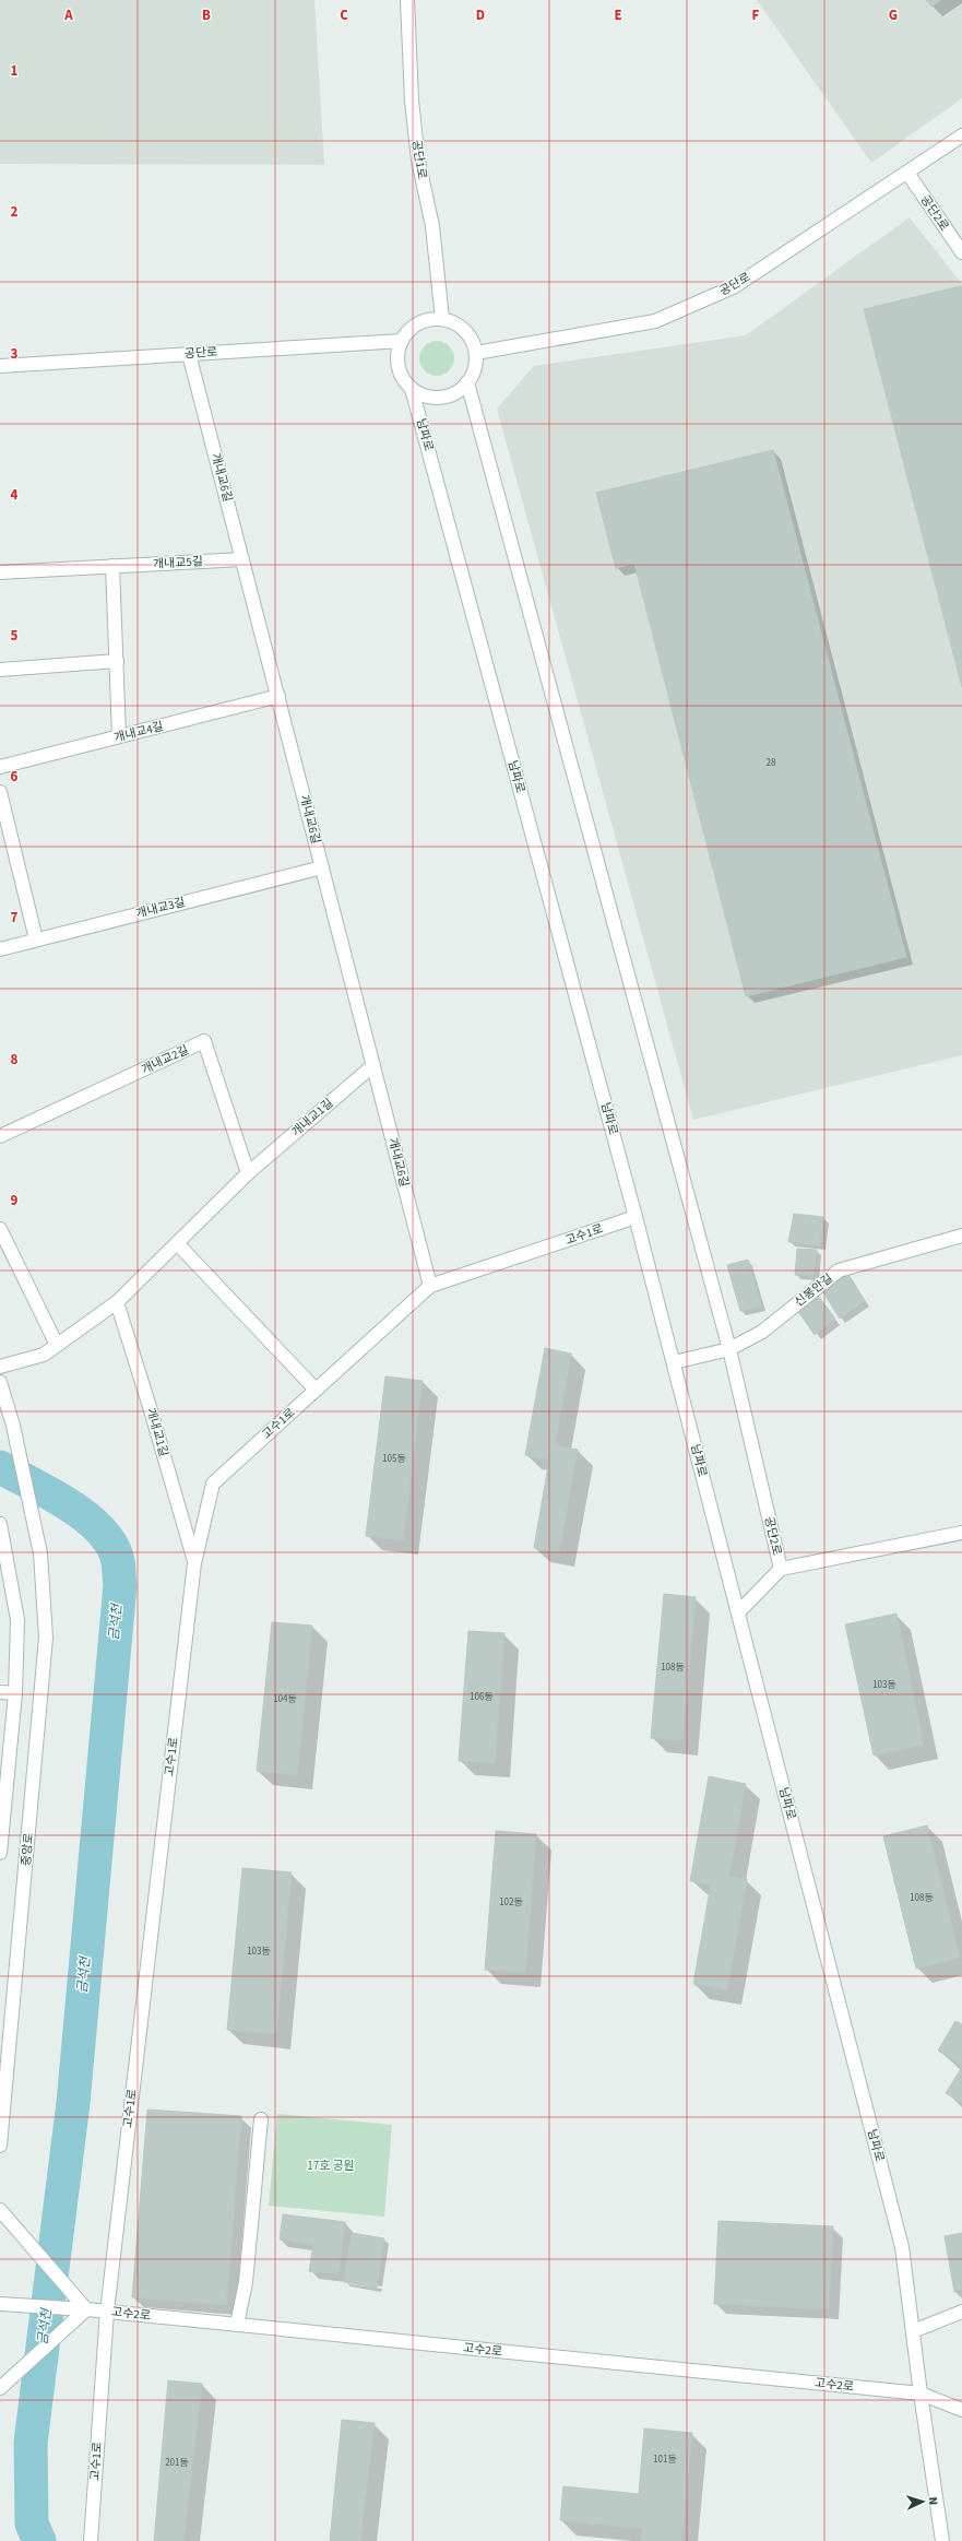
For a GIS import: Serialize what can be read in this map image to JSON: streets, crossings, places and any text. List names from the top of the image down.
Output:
{
  "streets": {
    "street": [
      "공단1로",
      "공단2로",
      "공단로",
      "남파로",
      "개내교6길",
      "개내교5길",
      "개내교4길",
      "개내교3길",
      "개내교2길",
      "개내교1길",
      "고수1로",
      "신봉안길",
      "중앙로",
      "고수2로"
    ]
  },
  "crossings": [
    ["공단1로", "공단2로"],
    ["공단1로", "공단로"],
    ["공단1로", "남파로"],
    ["공단2로", "공단로"],
    ["공단2로", "남파로"],
    ["공단2로", "신봉안길"],
    ["공단로", "남파로"],
    ["공단로", "개내교6길"],
    ["남파로", "고수1로"],
    ["남파로", "신봉안길"],
    ["남파로", "고수2로"],
    ["개내교6길", "개내교5길"],
    ["개내교6길", "개내교4길"],
    ["개내교6길", "개내교3길"],
    ["개내교6길", "개내교1길"],
    ["개내교6길", "고수1로"],
    ["개내교2길", "개내교1길"],
    ["개내교1길", "고수1로"],
    ["고수1로", "고수2로"]
  ],
  "water": ["금석천"],
  "parks": ["17호 공원"],
  "house_numbers": [
    "28",
    "105동",
    "108동",
    "103동",
    "106동",
    "104동",
    "108동",
    "102동",
    "103동",
    "101동",
    "201동"
  ],
  "north": "right",
  "grid": {
    "columns": [
      "A",
      "B",
      "C",
      "D",
      "E",
      "F",
      "G"
    ],
    "rows": [
      "1",
      "2",
      "3",
      "4",
      "5",
      "6",
      "7",
      "8",
      "9"
    ]
  }
}
